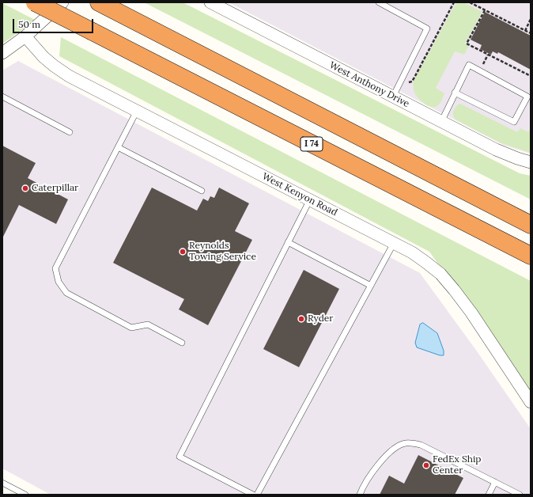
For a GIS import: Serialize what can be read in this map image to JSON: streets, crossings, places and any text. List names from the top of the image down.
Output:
{
  "streets": {
    "highway": ["I 74"],
    "street": ["West Anthony Drive", "West Kenyon Road"]
  },
  "places": [
    "Caterpillar",
    "Reynolds Towing Service",
    "Ryder",
    "FedEx Ship Center"
  ],
  "scale_bar": "50 m"
}
